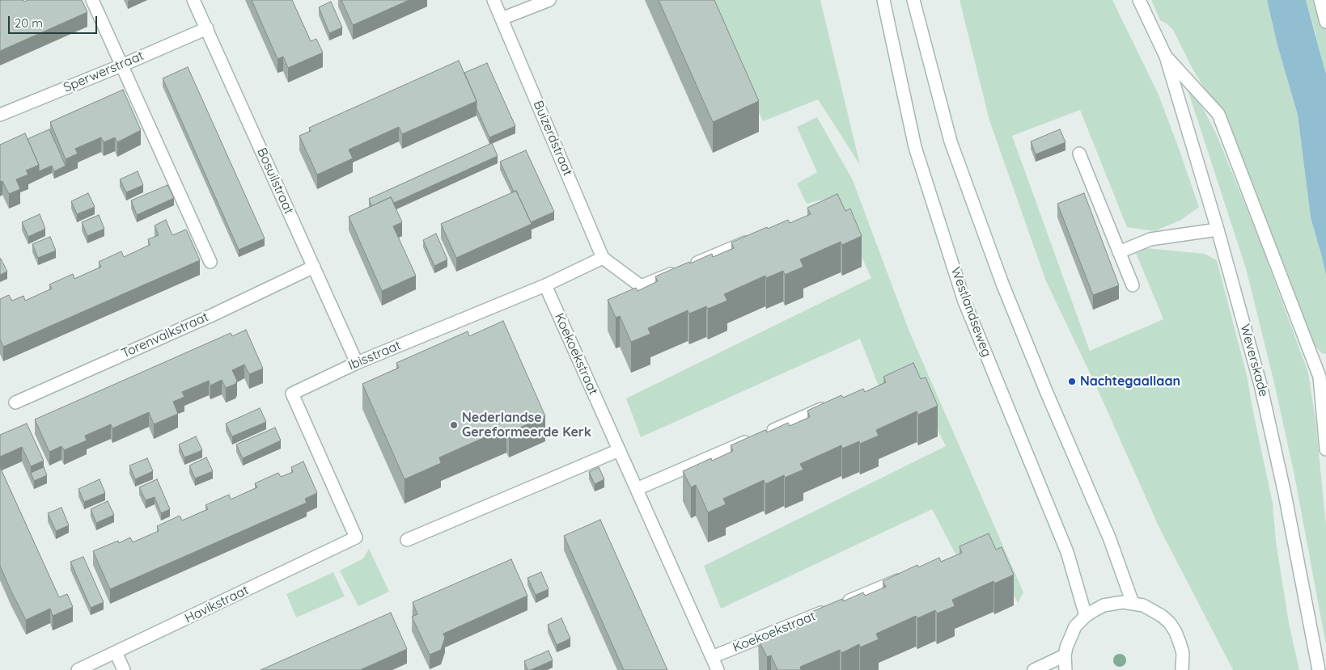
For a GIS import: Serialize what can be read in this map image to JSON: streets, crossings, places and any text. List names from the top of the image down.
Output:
{
  "streets": {
    "street": [
      "Sperwerstraat",
      "Buizerdstraat",
      "Bosuilstraat",
      "Westlandseweg",
      "Torenvalkstraat",
      "Koekoekstraat",
      "Ibisstraat",
      "Weverskade",
      "Havikstraat"
    ]
  },
  "crossings": [
    ["Sperwerstraat", "Bosuilstraat"],
    ["Buizerdstraat", "Ibisstraat"],
    ["Bosuilstraat", "Torenvalkstraat"],
    ["Bosuilstraat", "Ibisstraat"],
    ["Koekoekstraat", "Ibisstraat"],
    ["Ibisstraat", "Havikstraat"]
  ],
  "places": ["Nachtegaallaan", "Nederlandse Gereformeerde Kerk"],
  "scale_bar": "20 m"
}
